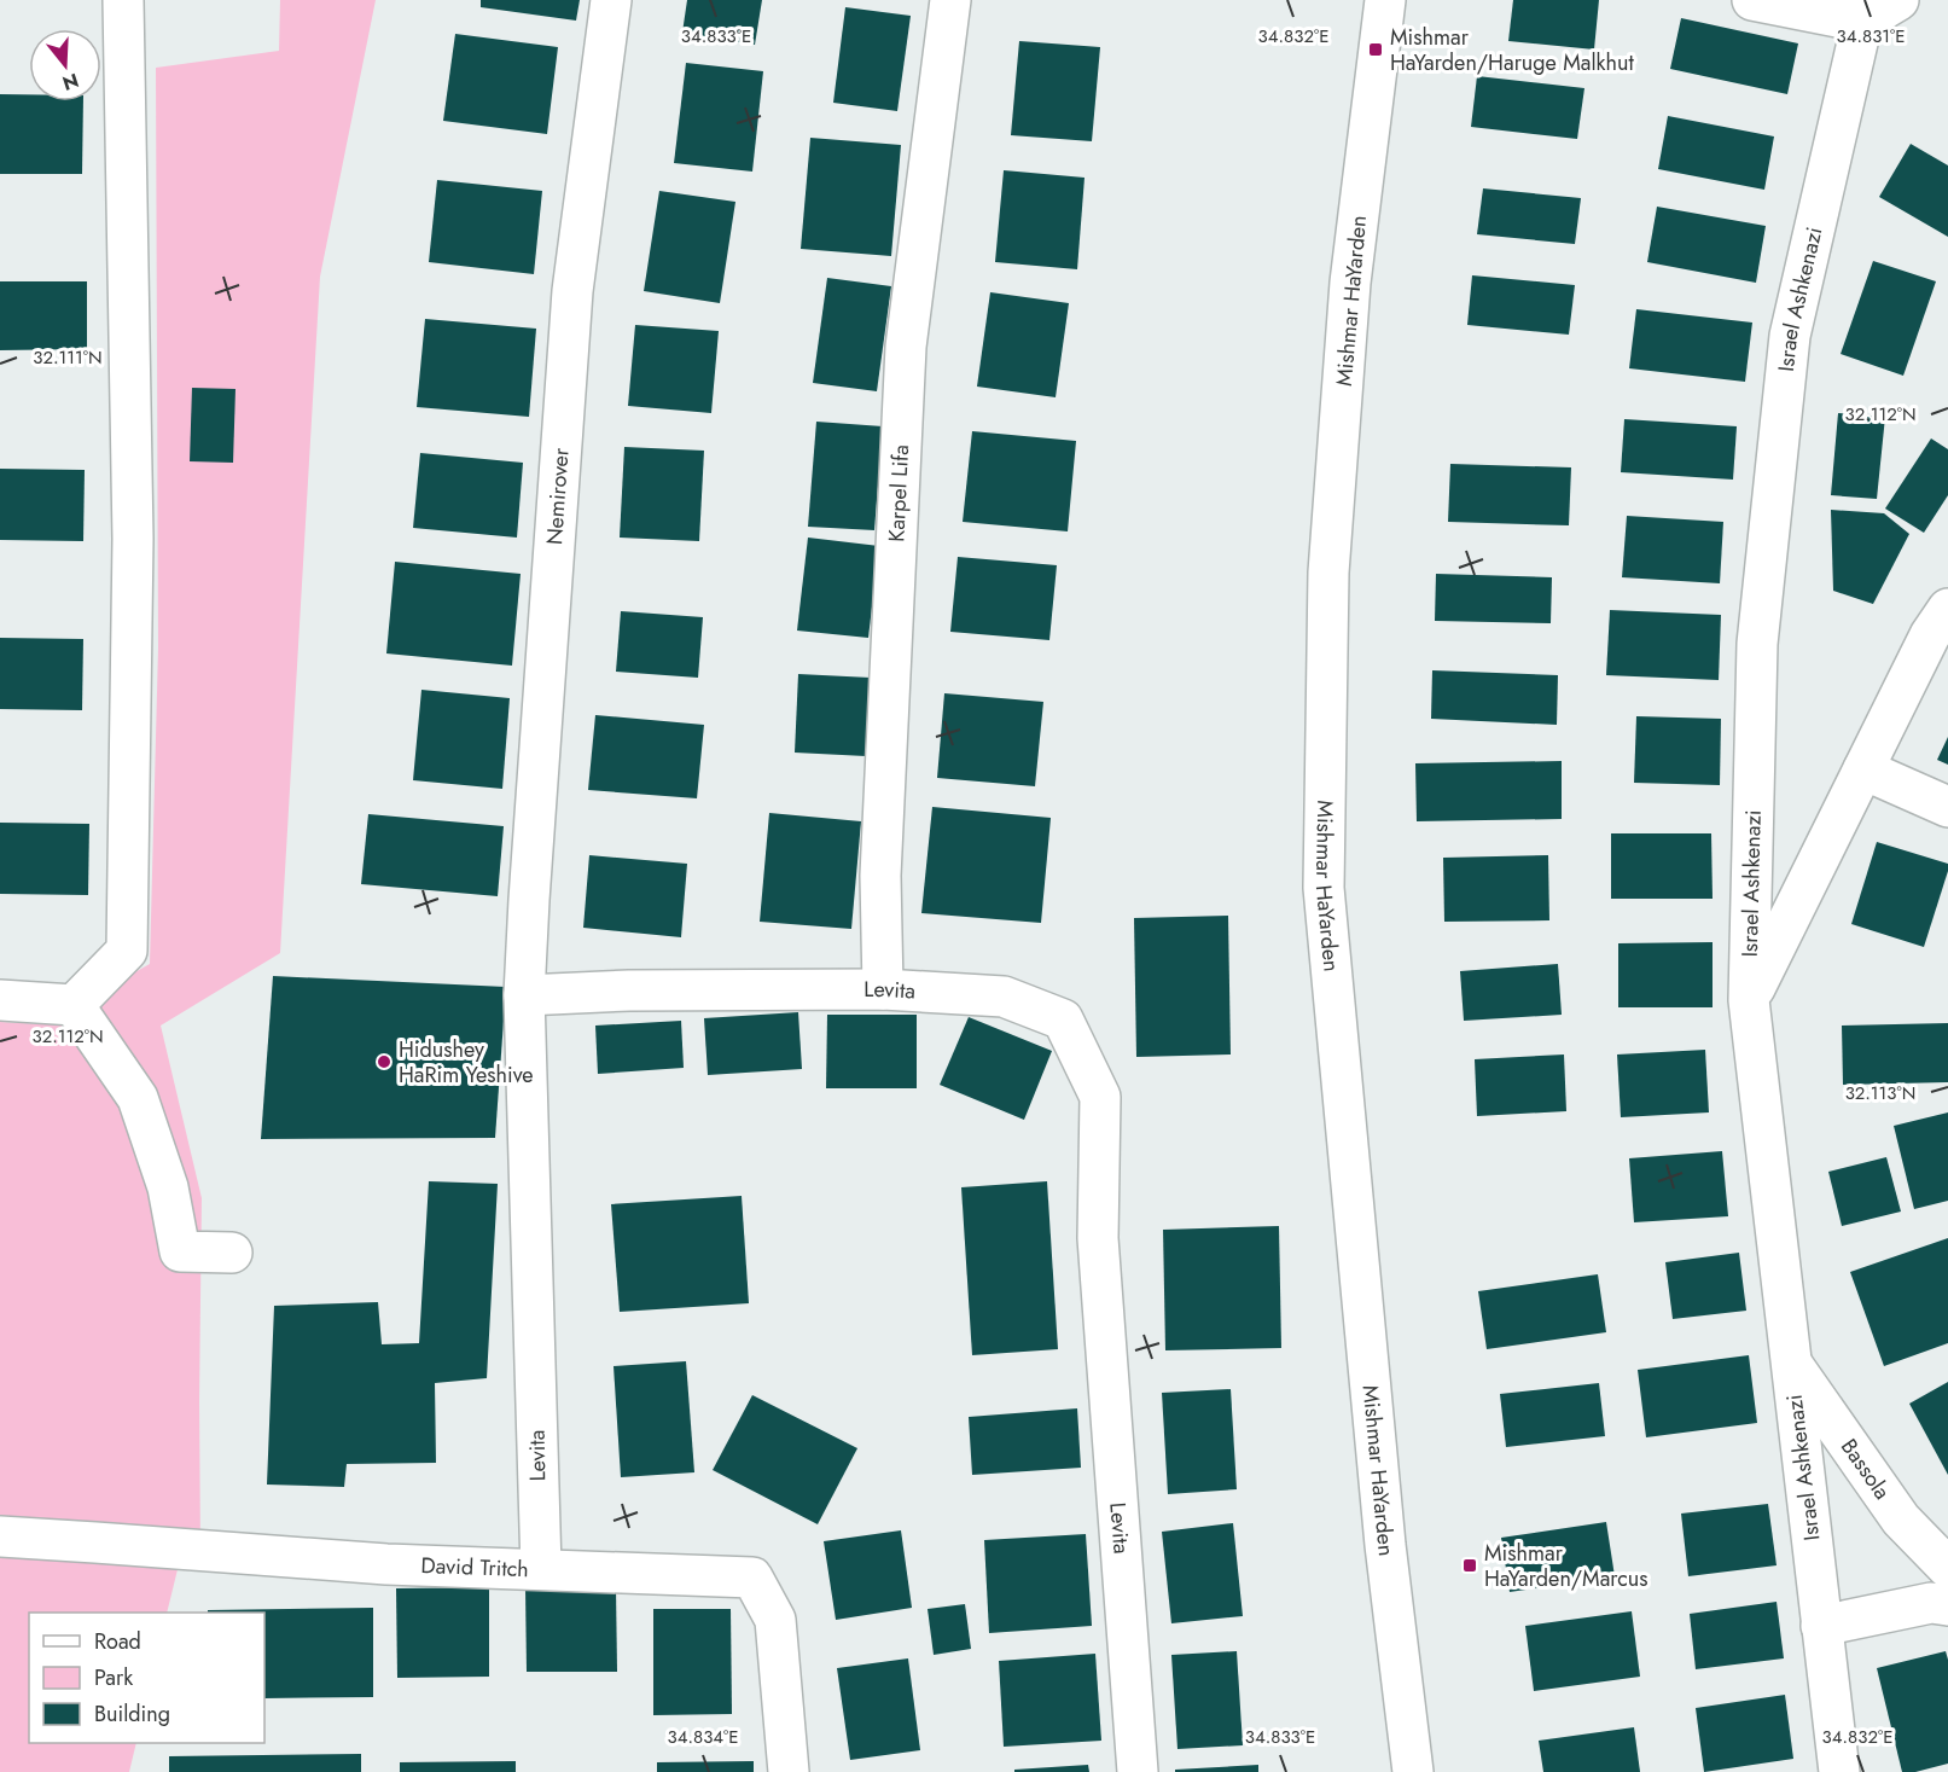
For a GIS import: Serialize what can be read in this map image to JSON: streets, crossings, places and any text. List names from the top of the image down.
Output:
{
  "streets": {
    "street": [
      "Israel Ashkenazi",
      "Mishmar HaYarden",
      "Karpel Lifa",
      "Nemirover",
      "Levita",
      "Bassola",
      "David Tritch"
    ]
  },
  "crossings": [
    ["Israel Ashkenazi", "Bassola"],
    ["Karpel Lifa", "Levita"],
    ["Nemirover", "Levita"],
    ["Levita", "David Tritch"]
  ],
  "places": {
    "transit": ["Mishmar HaYarden/Haruge Malkhut", "Mishmar HaYarden/Marcus"],
    "other": ["Hidushey HaRim Yeshive"]
  },
  "legend": ["Road", "Park", "Building"],
  "north": "bottom",
  "coordinates": [
    "34.833°E",
    "34.832°E",
    "34.831°E",
    "32.111°N",
    "32.112°N",
    "32.113°N",
    "34.834°E"
  ]
}
